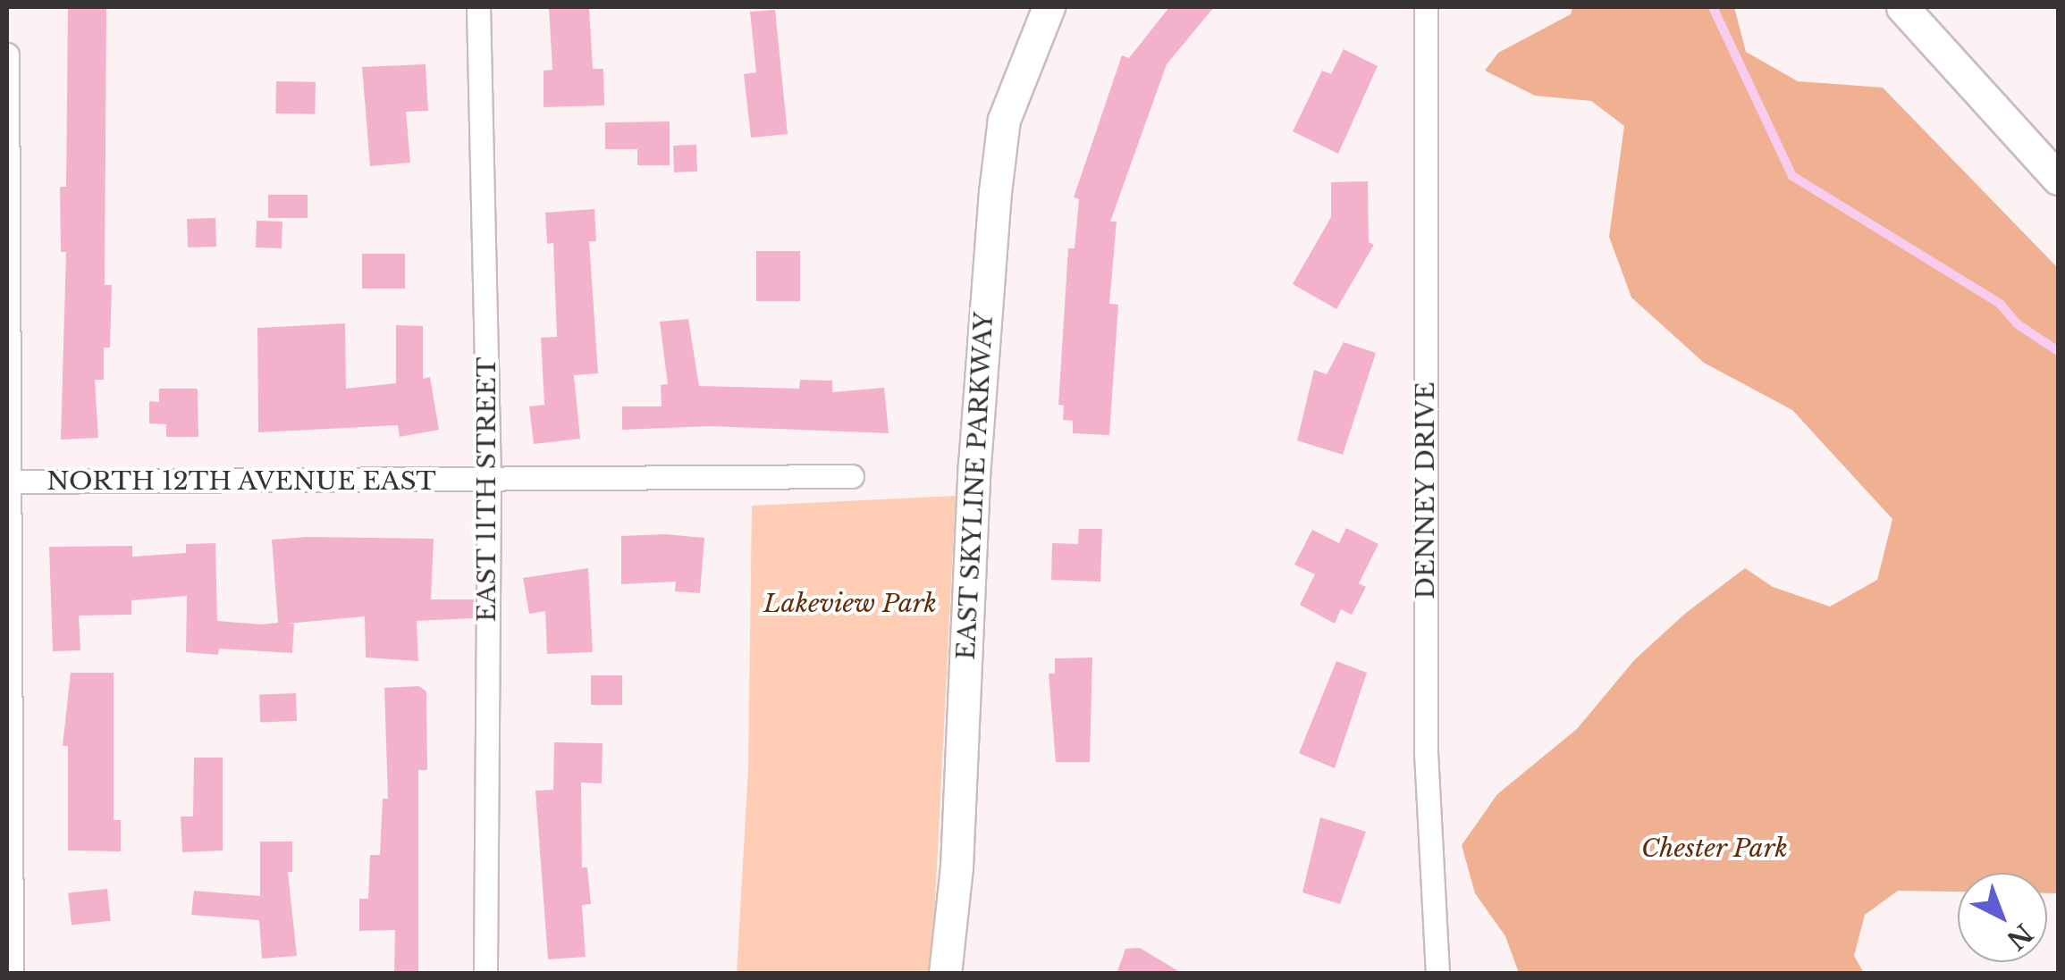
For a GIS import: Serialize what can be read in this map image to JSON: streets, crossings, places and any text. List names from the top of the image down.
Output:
{
  "streets": {
    "street": [
      "NORTH 12TH AVENUE EAST",
      "EAST SKYLINE PARKWAY",
      "EAST 11TH STREET",
      "DENNEY DRIVE"
    ]
  },
  "crossings": [
    ["NORTH 12TH AVENUE EAST", "EAST 11TH STREET"]
  ],
  "parks": ["Lakeview Park", "Chester Park"],
  "north": "bottom right"
}
